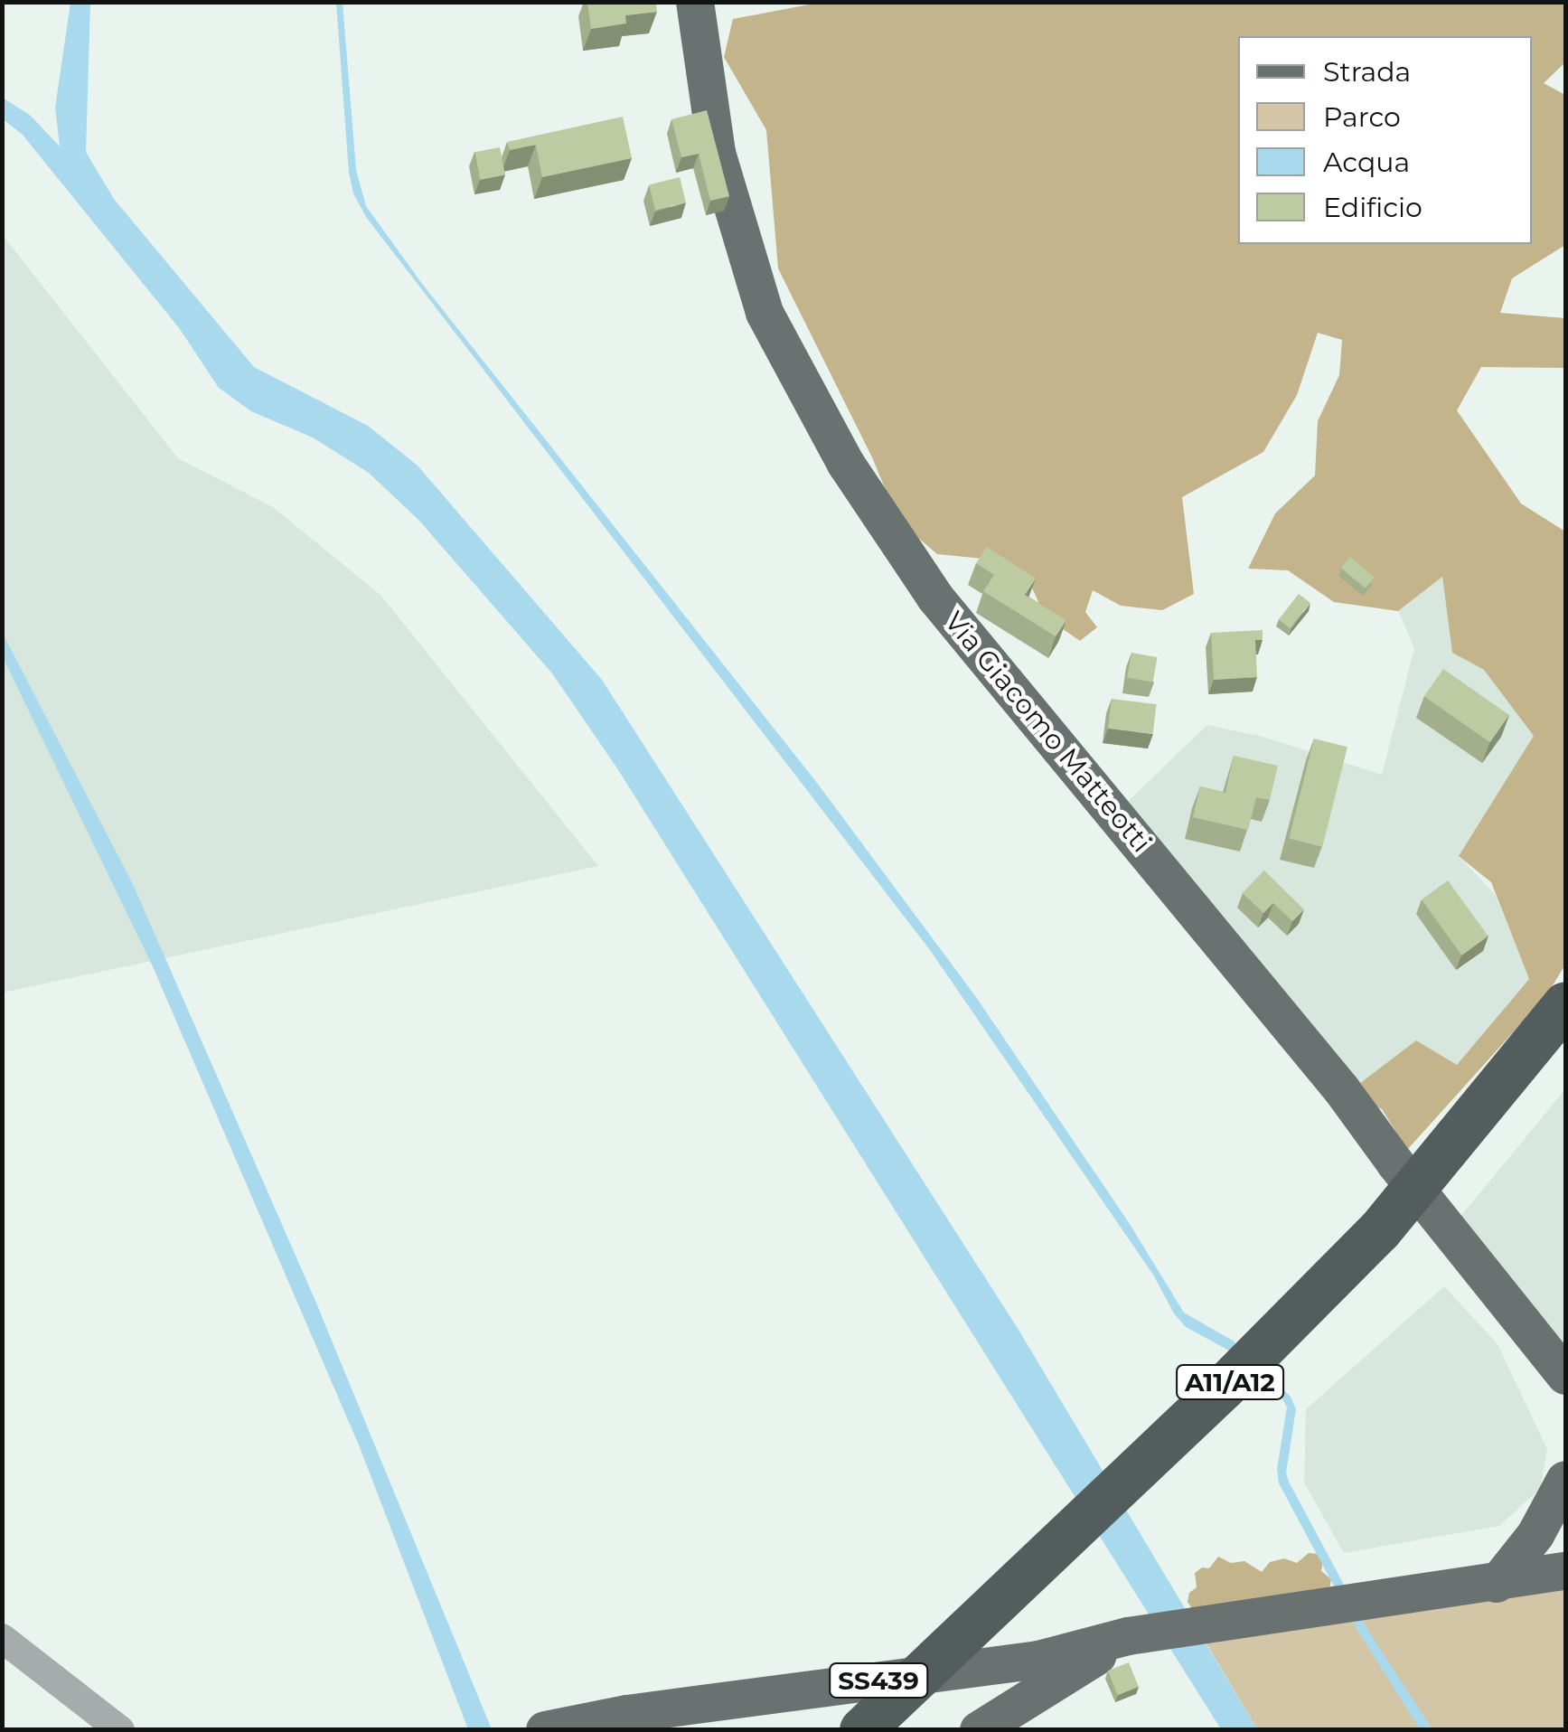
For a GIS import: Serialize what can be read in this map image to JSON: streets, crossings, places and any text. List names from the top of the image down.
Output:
{
  "streets": {
    "highway": ["A11/A12"],
    "main road": ["Via Giacomo Matteotti", "SS439"]
  },
  "legend": [
    "Strada",
    "Parco",
    "Acqua",
    "Edificio"
  ]
}
